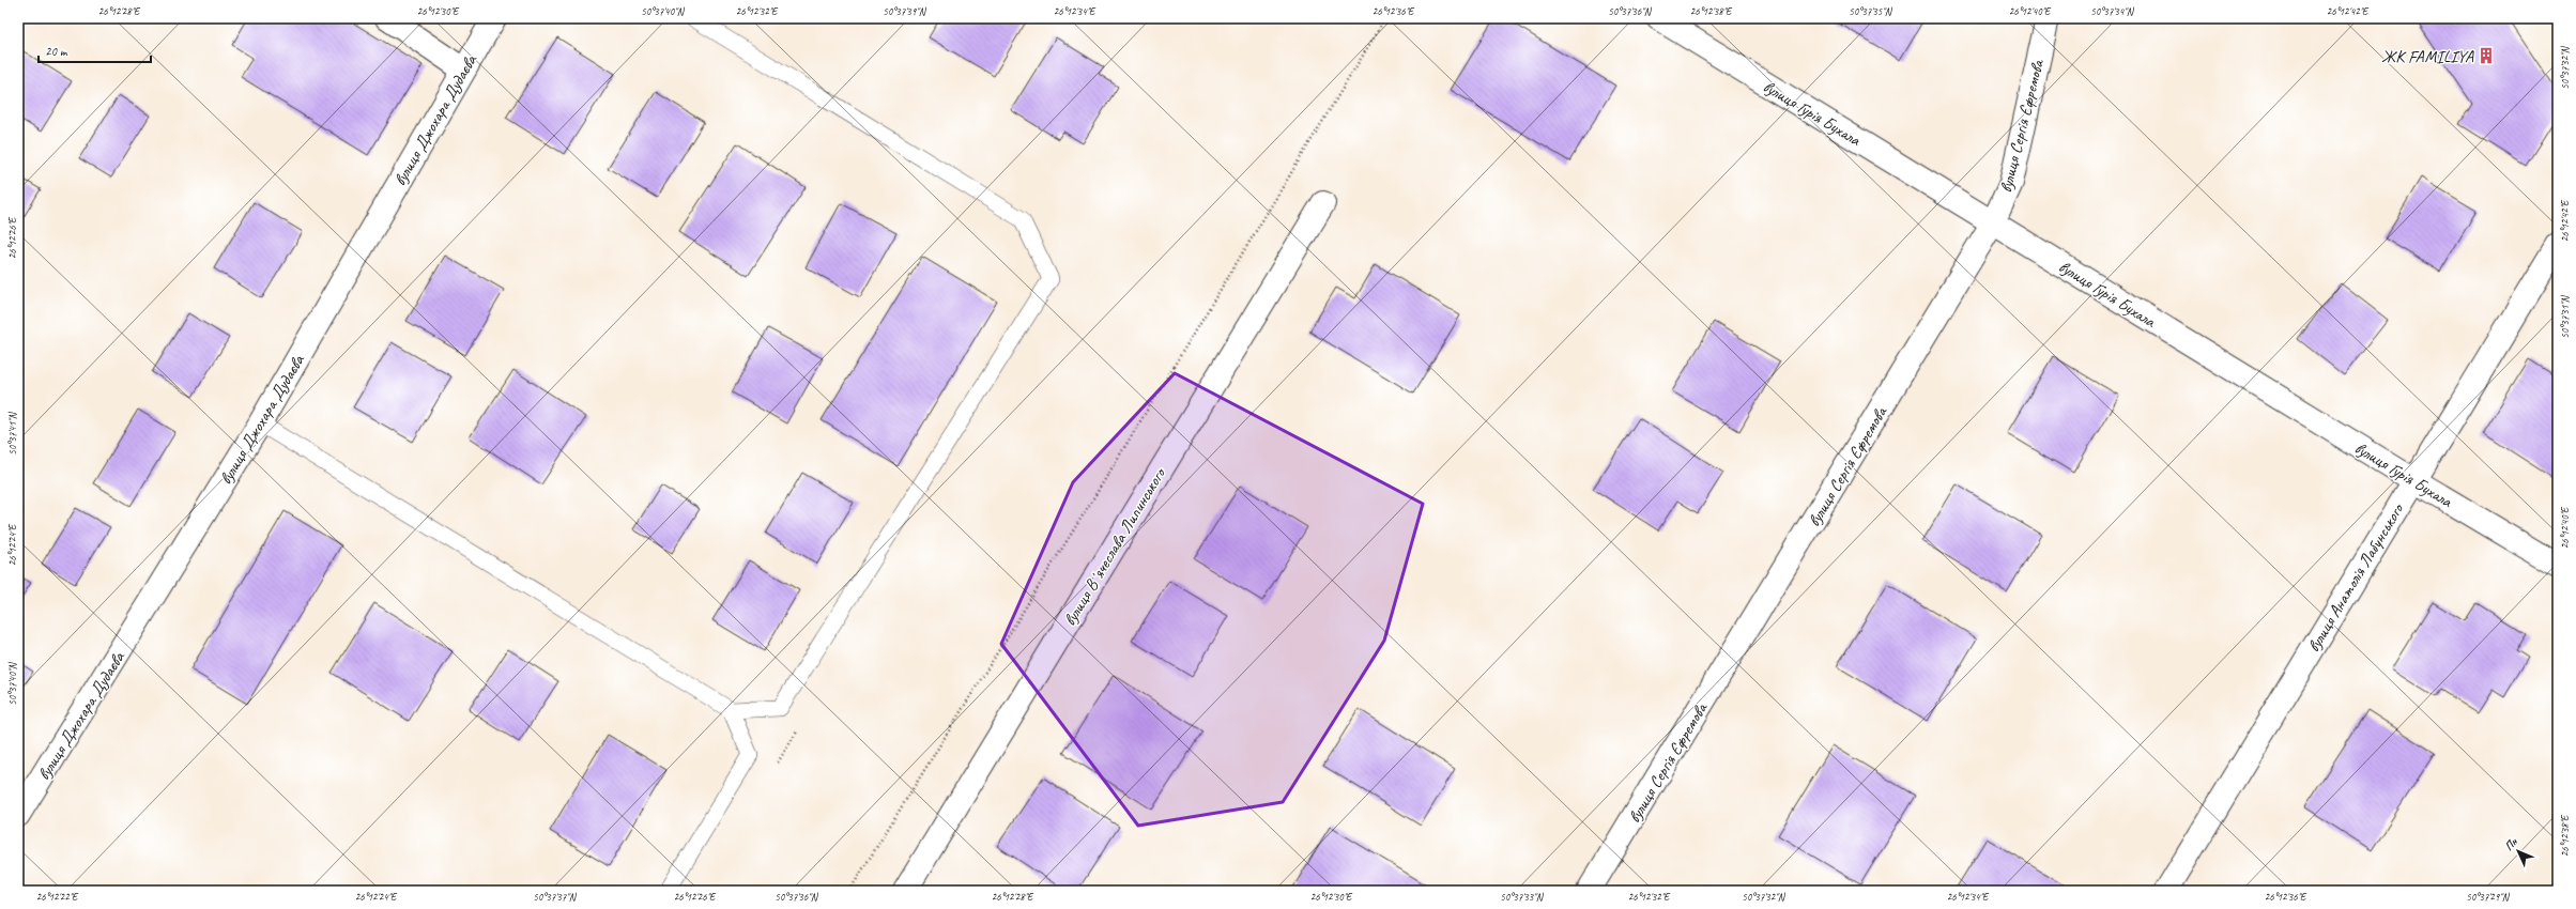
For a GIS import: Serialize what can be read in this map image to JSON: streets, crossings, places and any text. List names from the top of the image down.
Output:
{
  "streets": {
    "street": [
      "вулиця Гурія Бухала",
      "вулиця Джохара Дудаєва",
      "вулиця Сергія Єфремова",
      "вулиця Вʼячеслава Липинського",
      "вулиця Анатолія Лабунського"
    ]
  },
  "crossings": [
    ["вулиця Гурія Бухала", "вулиця Сергія Єфремова"],
    ["вулиця Гурія Бухала", "вулиця Анатолія Лабунського"]
  ],
  "places": {
    "building": ["ЖК FAMILIYA"]
  },
  "scale_bar": "20 m",
  "north": "top left",
  "coordinates": [
    "26°12'28\"E",
    "26°12'30\"E",
    "50°37'40\"N",
    "26°12'32\"E",
    "50°37'39\"N",
    "26°12'34\"E",
    "26°12'36\"E",
    "50°37'36\"N",
    "26°12'38\"E",
    "50°37'35\"N",
    "26°12'40\"E",
    "50°37'34\"N",
    "26°12'42\"E",
    "50°37'32\"N",
    "26°12'26\"E",
    "50°37'31\"N",
    "50°37'41\"N",
    "26°12'24\"E",
    "26°12'22\"E",
    "50°37'37\"N",
    "50°37'33\"N",
    "50°37'29\"N"
  ]
}
